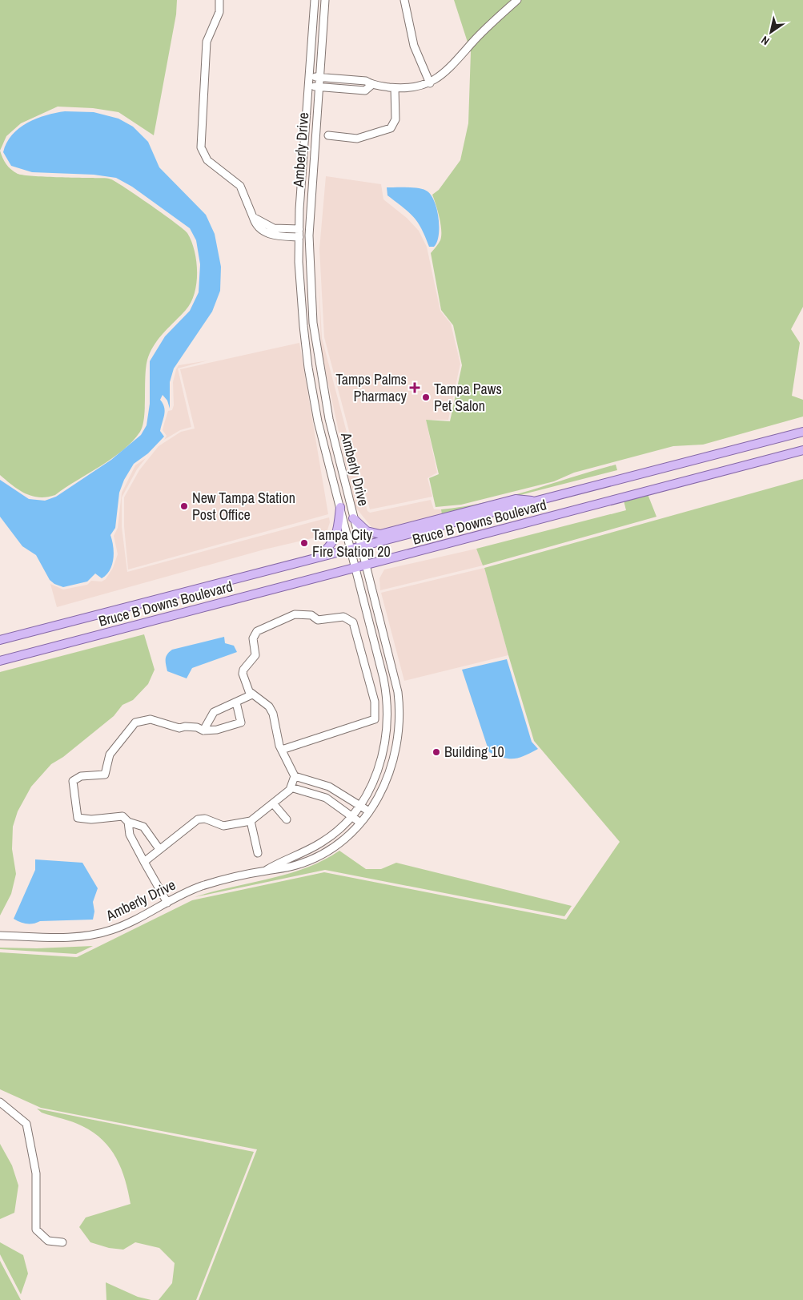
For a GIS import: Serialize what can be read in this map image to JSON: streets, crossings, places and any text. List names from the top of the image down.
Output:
{
  "streets": {
    "main road": ["Bruce B Downs Boulevard"],
    "street": ["Amberly Drive"]
  },
  "crossings": [
    ["Amberly Drive", "Bruce B Downs Boulevard"]
  ],
  "places": {
    "health": ["Tamps Palms Pharmacy"],
    "other": [
      "Tampa Paws Pet Salon",
      "New Tampa Station Post Office",
      "Tampa City Fire Station 20",
      "Building 10"
    ]
  },
  "north": "bottom left"
}
